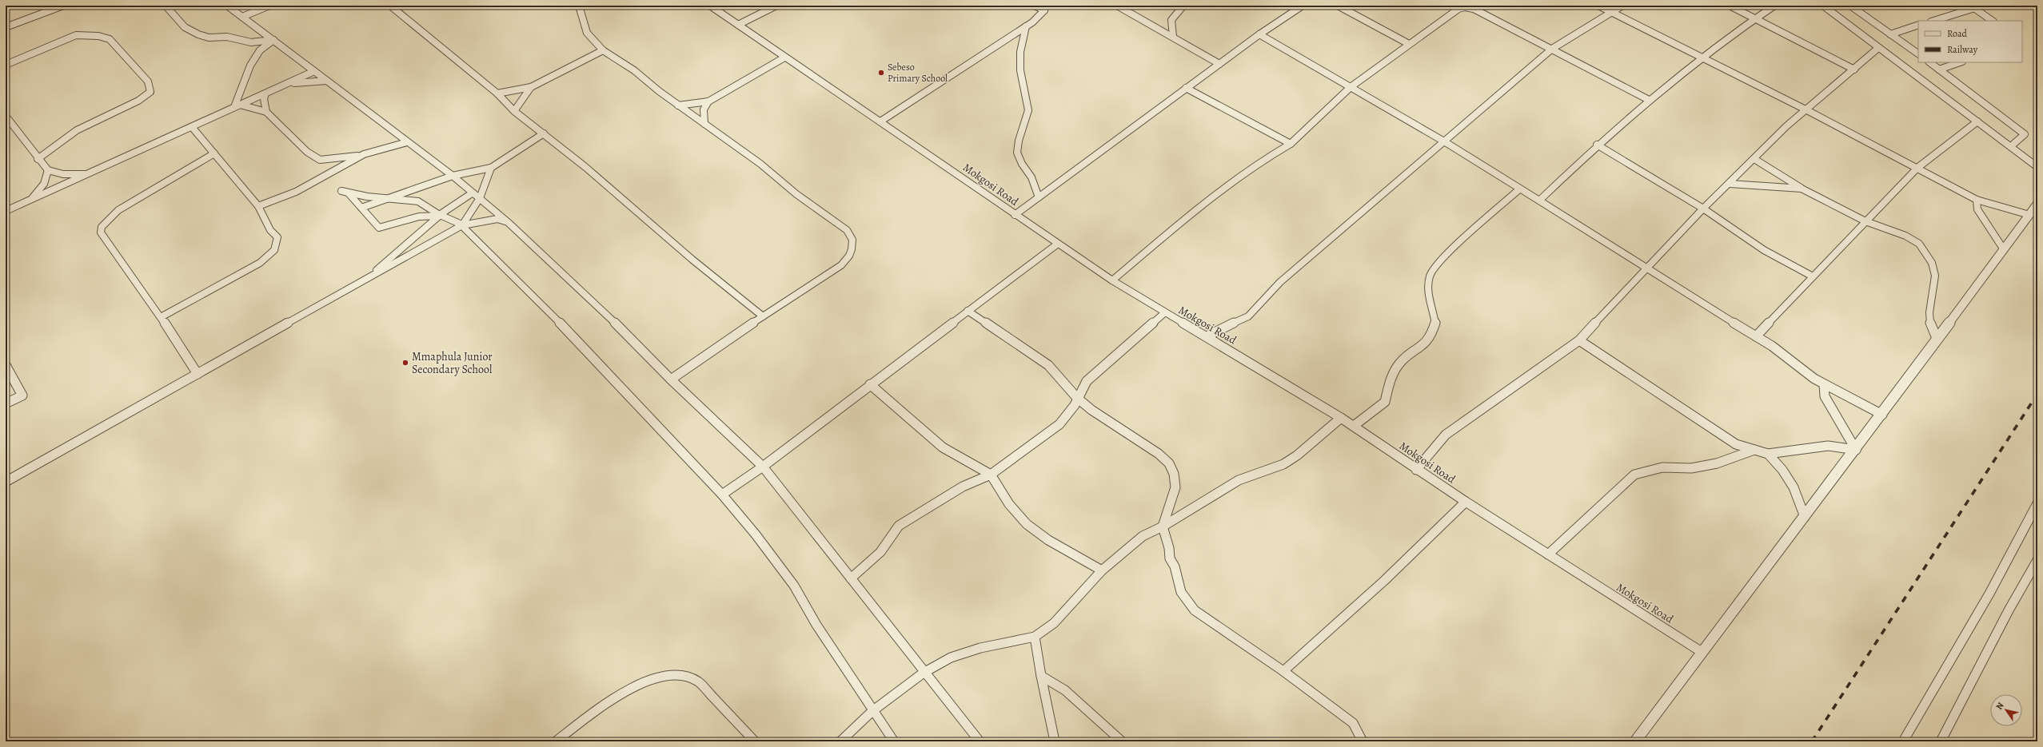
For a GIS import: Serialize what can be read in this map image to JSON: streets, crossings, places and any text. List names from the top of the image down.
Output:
{
  "streets": {
    "street": ["Mokgosi Road"]
  },
  "places": ["Sebeso Primary School", "Mmaphula Junior Secondary School"],
  "legend": ["Road", "Railway"],
  "north": "top left"
}
